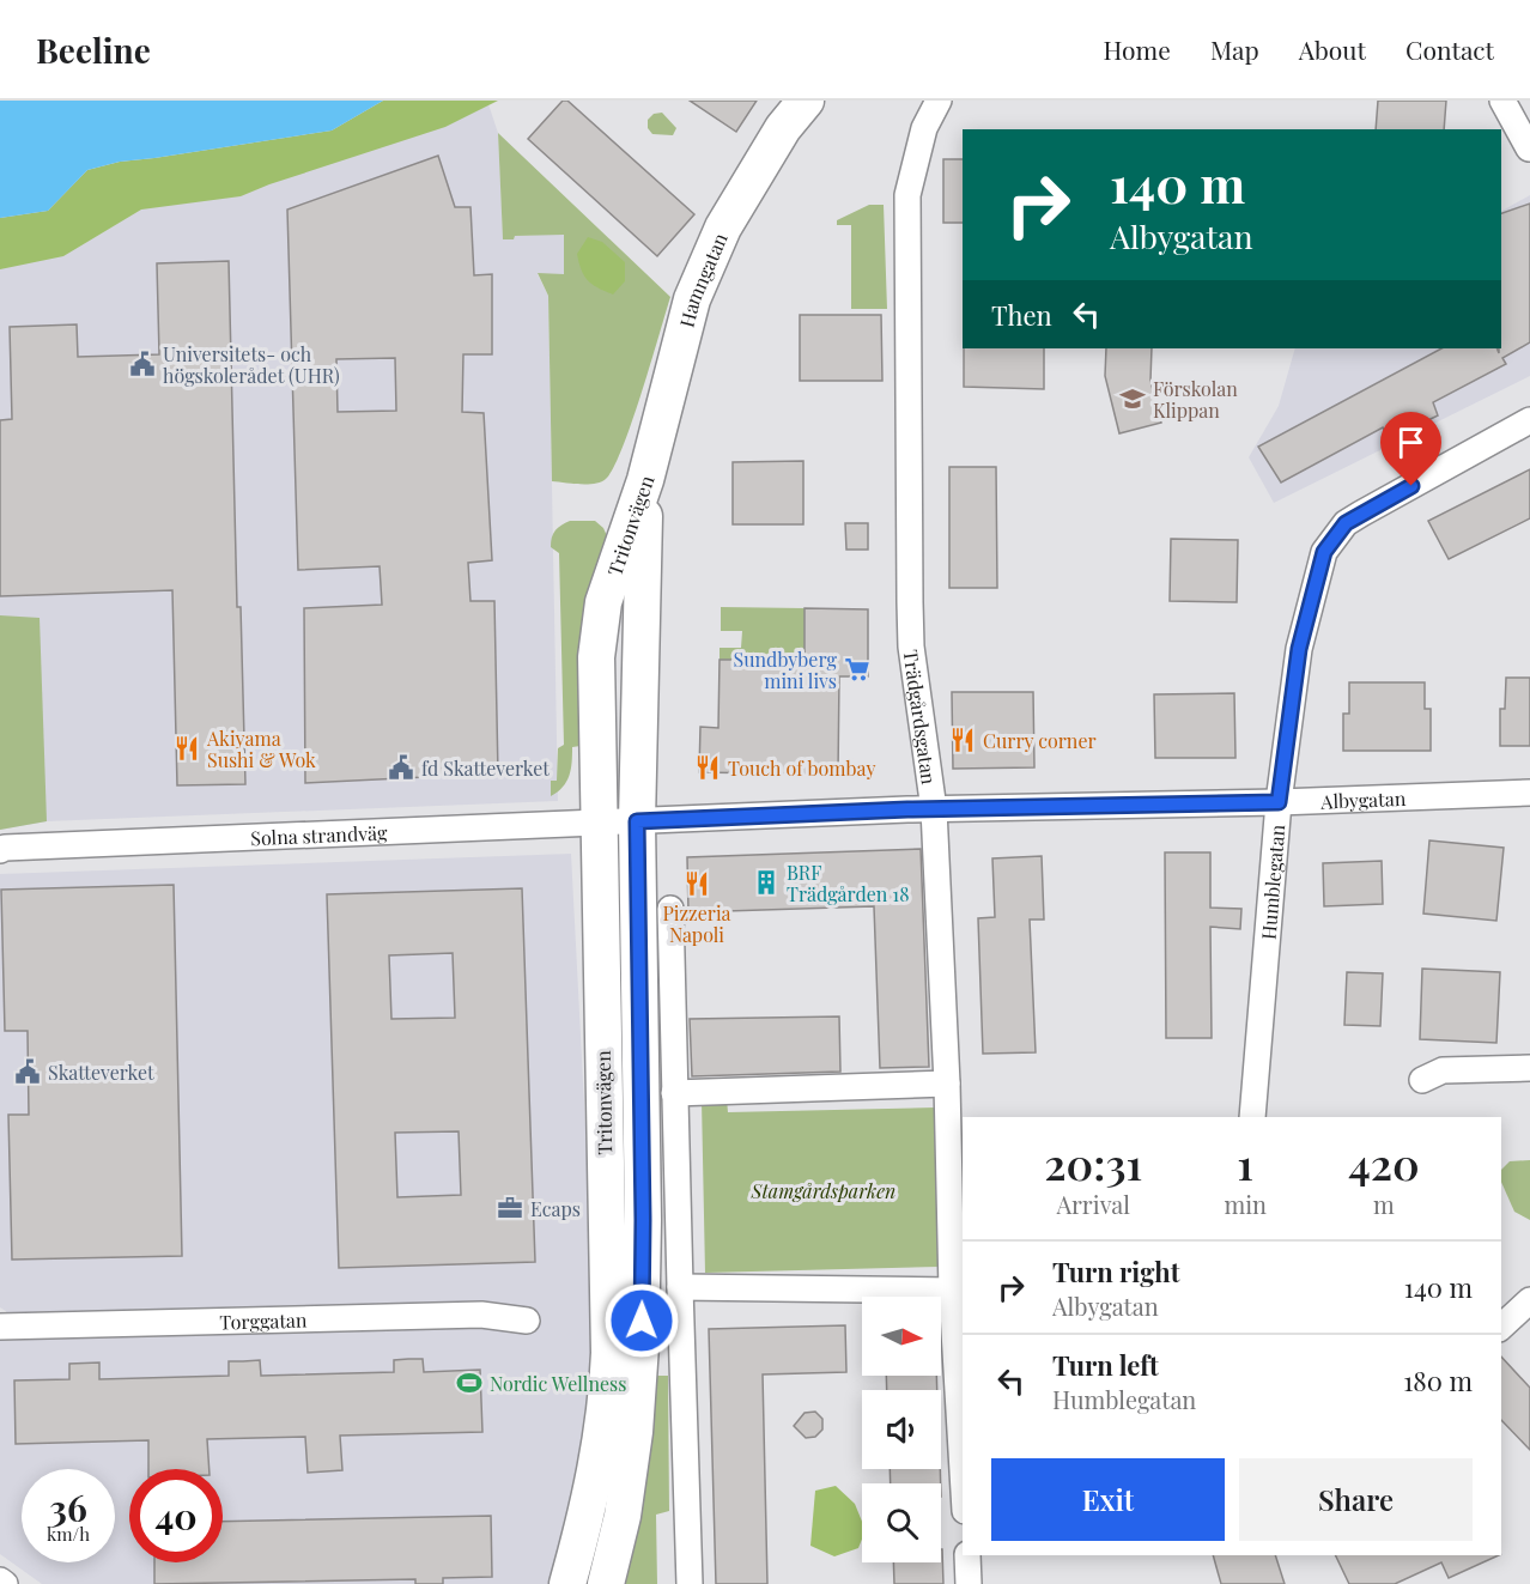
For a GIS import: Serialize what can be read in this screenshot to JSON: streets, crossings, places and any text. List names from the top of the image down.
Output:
{
  "streets": {
    "street": [
      "Hamngatan",
      "Tritonvägen",
      "Trädgårdsgatan",
      "Albygatan",
      "Solna strandväg",
      "Humblegatan",
      "Torggatan"
    ]
  },
  "crossings": [
    ["Hamngatan", "Tritonvägen"],
    ["Tritonvägen", "Albygatan"],
    ["Tritonvägen", "Solna strandväg"],
    ["Trädgårdsgatan", "Albygatan"],
    ["Albygatan", "Solna strandväg"],
    ["Albygatan", "Humblegatan"]
  ],
  "parks": ["Stamgårdsparken"],
  "places": {
    "public building": ["Universitets- och högskolerådet (UHR)", "fd Skatteverket", "Skatteverket"],
    "school or university": ["Förskolan Klippan"],
    "supermarket": ["Sundbyberg mini livs"],
    "restaurant": [
      "Curry corner",
      "Akiyama Sushi & Wok",
      "Touch of bombay",
      "Pizzeria Napoli"
    ],
    "building": ["BRF Trädgården 18"],
    "office": ["Ecaps"],
    "sports": ["Nordic Wellness"]
  },
  "north": "right",
  "page": {
    "header": "Beeline",
    "nav": [
      "Home",
      "Map",
      "About",
      "Contact"
    ],
    "turn": ["140 m", "Albygatan"],
    "then": "Then",
    "eta": [
      "20:31",
      "Arrival",
      "1",
      "min",
      "420",
      "m"
    ],
    "list": [
      {
        "name": "Turn right",
        "note": "Albygatan",
        "value": "140 m"
      },
      {
        "name": "Turn left",
        "note": "Humblegatan",
        "value": "180 m"
      }
    ],
    "buttons": ["Exit", "Share"],
    "speed": "36 km/h",
    "limit": "40"
  }
}
